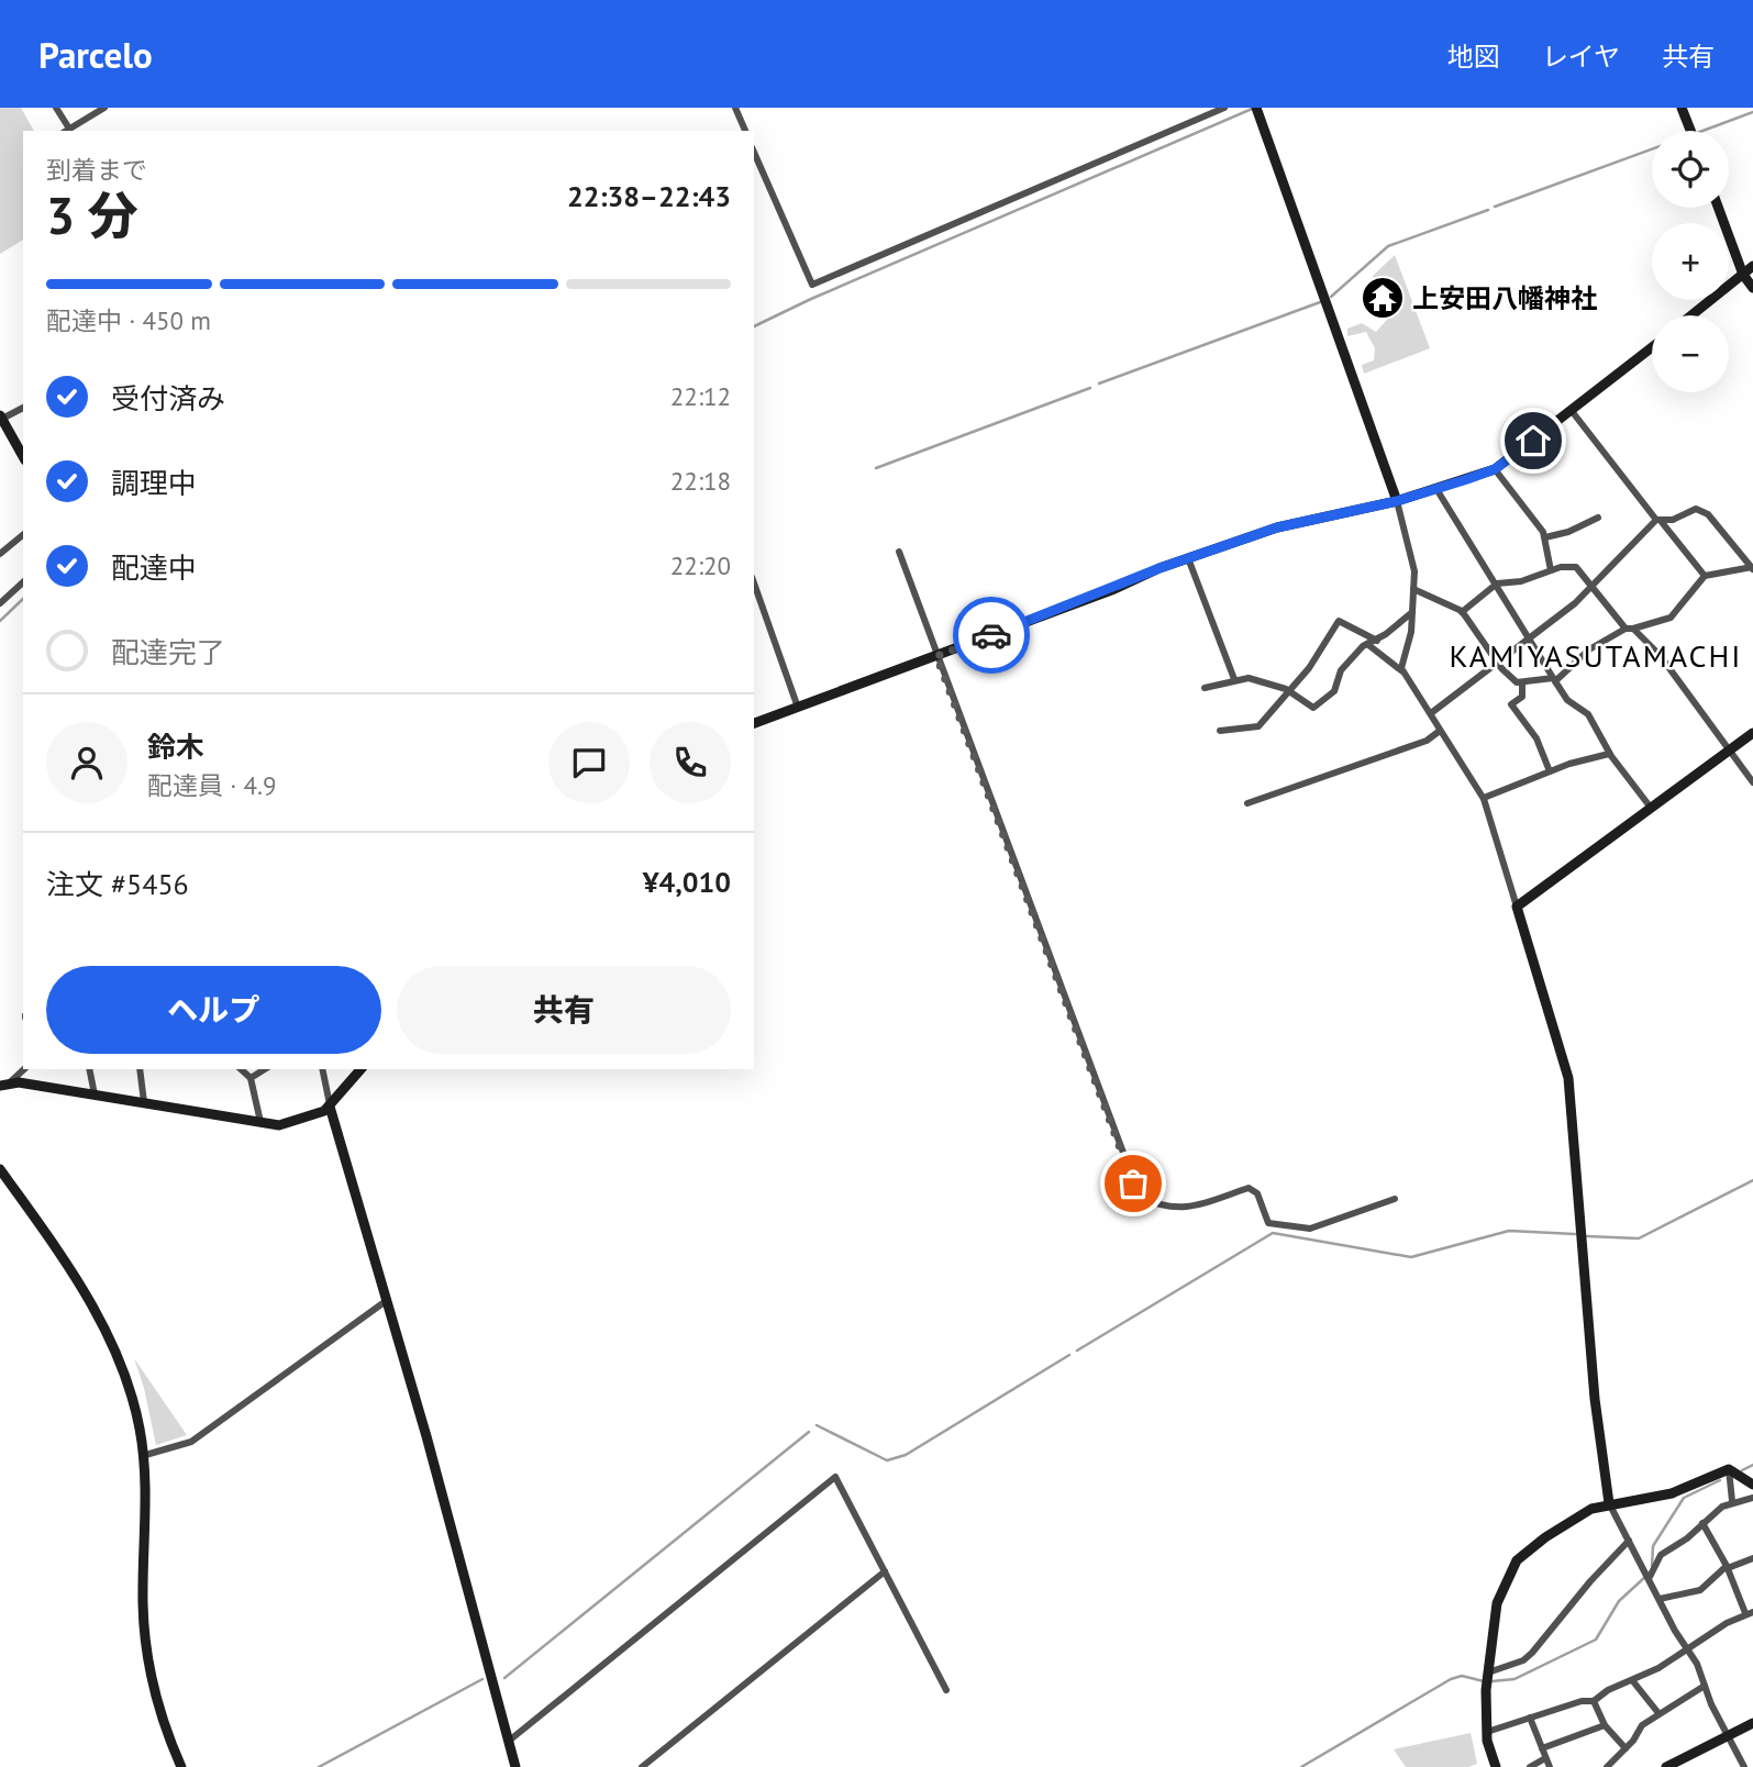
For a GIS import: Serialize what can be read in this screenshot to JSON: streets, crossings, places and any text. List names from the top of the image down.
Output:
{
  "districts": ["KAMIYASUTAMACHI"],
  "places": {
    "temple": ["上安田八幡神社"]
  },
  "page": {
    "header": "Parcelo",
    "nav": ["地図", "レイヤ", "共有"],
    "map_buttons": ["+", "−"],
    "heading": ["3 分", "到着まで", "22:38–22:43"],
    "panel": [
      "鈴木",
      "配達員 · 4.9",
      "注文 #5456",
      "¥4,010"
    ],
    "bar": "配達中 · 450 m",
    "list": [
      ["受付済み", "22:12"],
      ["調理中", "22:18"],
      ["配達中", "22:20"],
      "配達完了"
    ],
    "buttons": ["ヘルプ", "共有"]
  }
}
